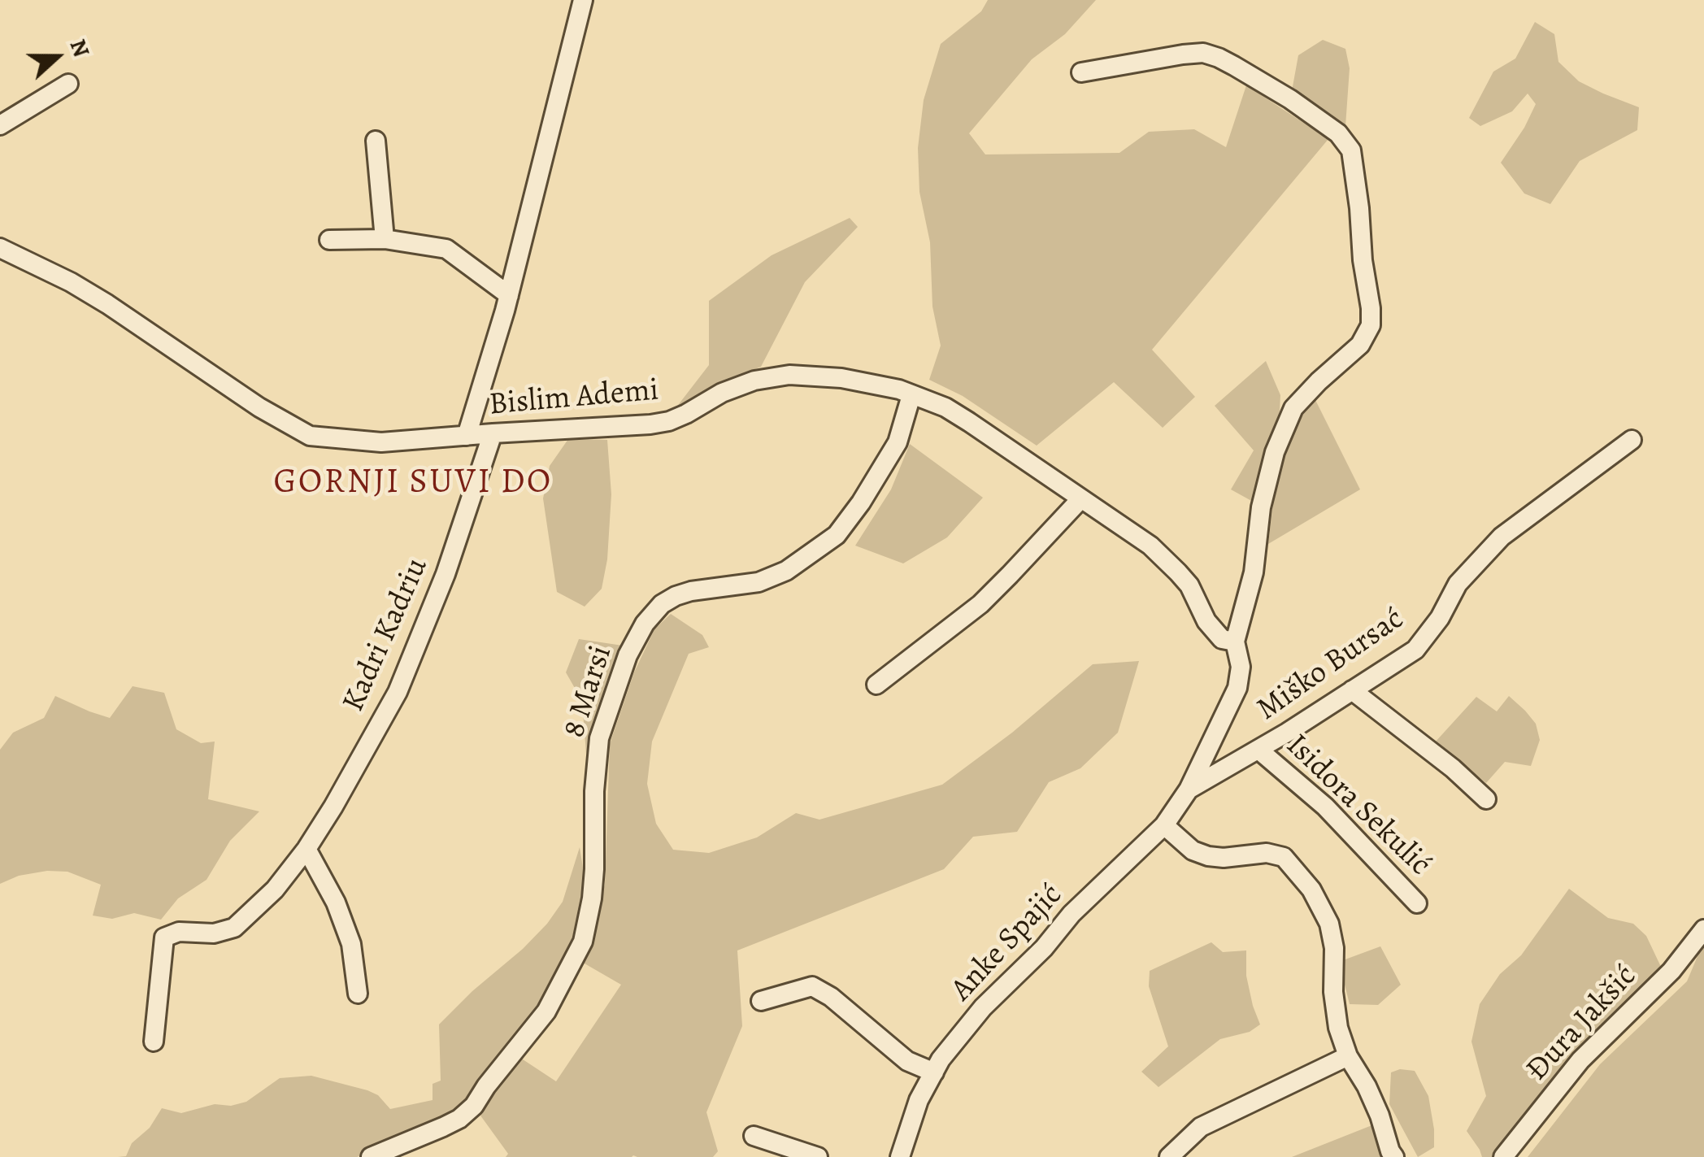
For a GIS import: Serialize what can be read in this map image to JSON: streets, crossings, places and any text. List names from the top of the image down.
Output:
{
  "streets": {
    "street": [
      "Bislim Ademi",
      "Kadri Kadriu",
      "Miško Bursać",
      "8 Marsi",
      "Isidora Sekulić",
      "Anke Spajić",
      "Ðura Jakšić"
    ]
  },
  "crossings": [
    ["Bislim Ademi", "Kadri Kadriu"],
    ["Bislim Ademi", "8 Marsi"],
    ["Miško Bursać", "Isidora Sekulić"],
    ["Miško Bursać", "Anke Spajić"]
  ],
  "districts": ["GORNJI SUVI DO"],
  "north": "right"
}
